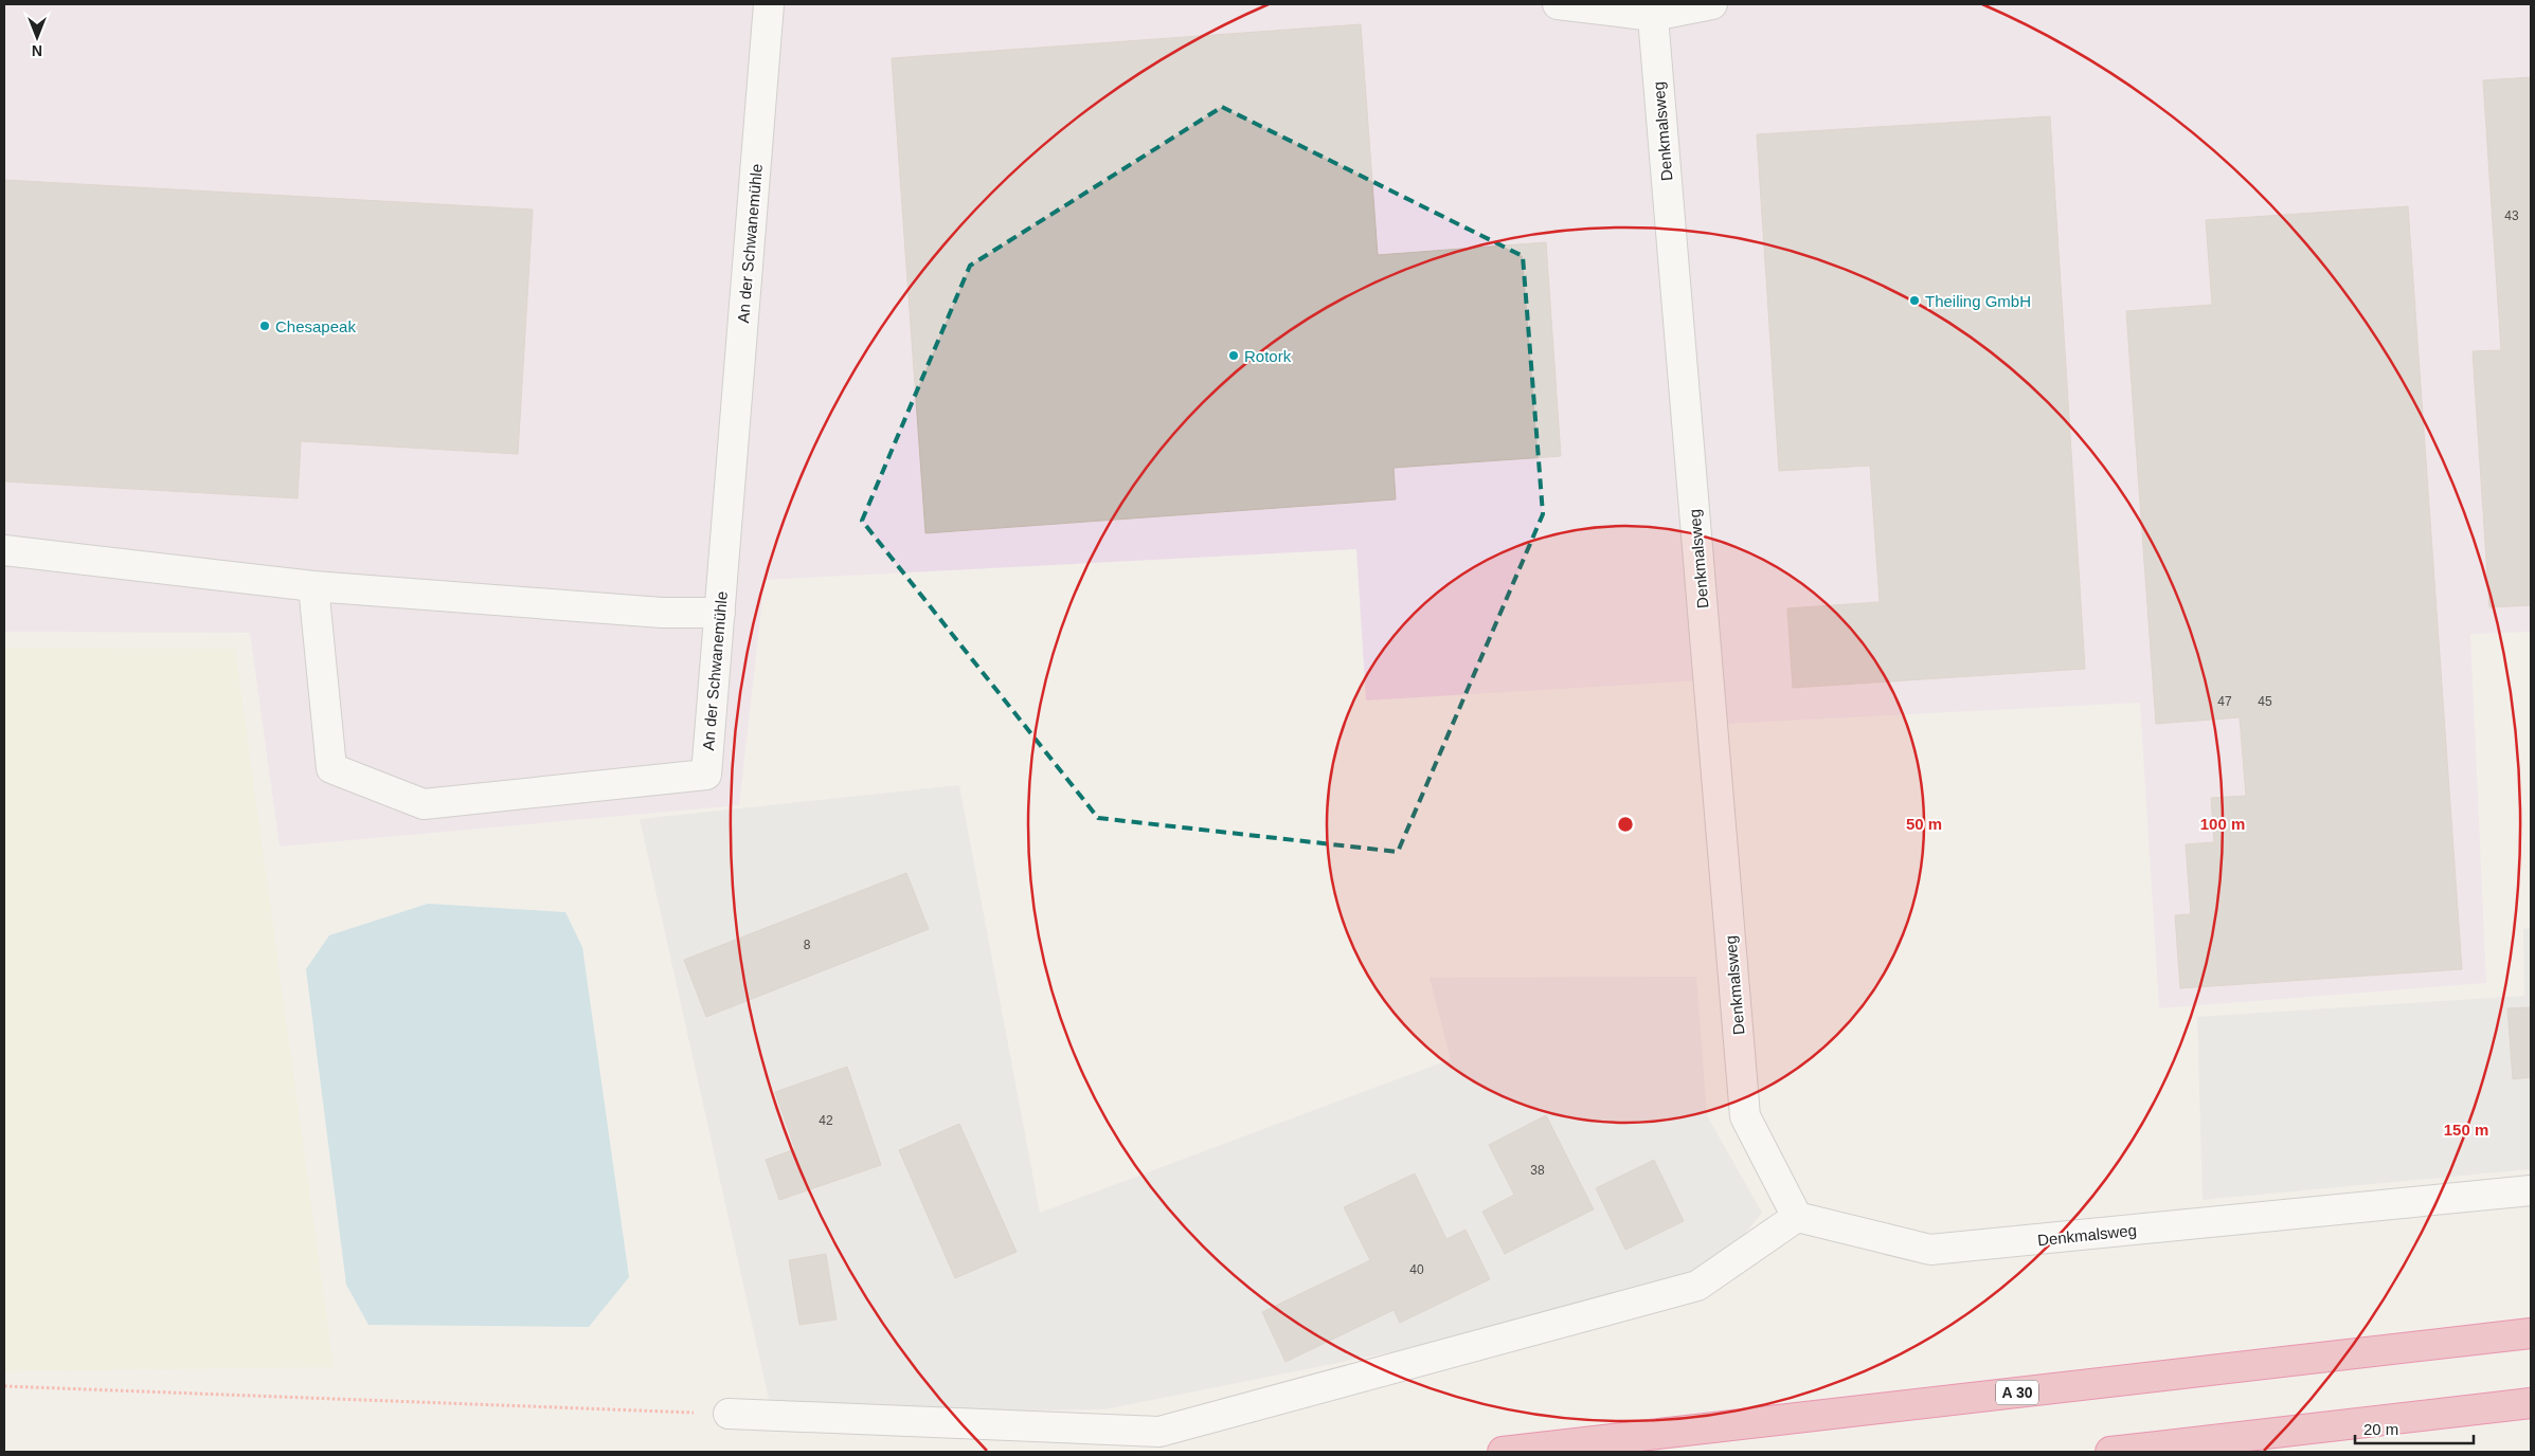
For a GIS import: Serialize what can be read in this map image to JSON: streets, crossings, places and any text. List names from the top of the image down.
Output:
{
  "streets": {
    "highway": ["A 30"],
    "street": ["Denkmalsweg", "An der Schwanemühle"]
  },
  "places": ["Theiling GmbH", "Chesapeak", "Rotork"],
  "house_numbers": [
    "43",
    "47",
    "45",
    "8",
    "42",
    "38",
    "40"
  ],
  "scale_bar": "20 m",
  "north": "bottom",
  "rings": ["50 m", "100 m", "150 m"]
}
